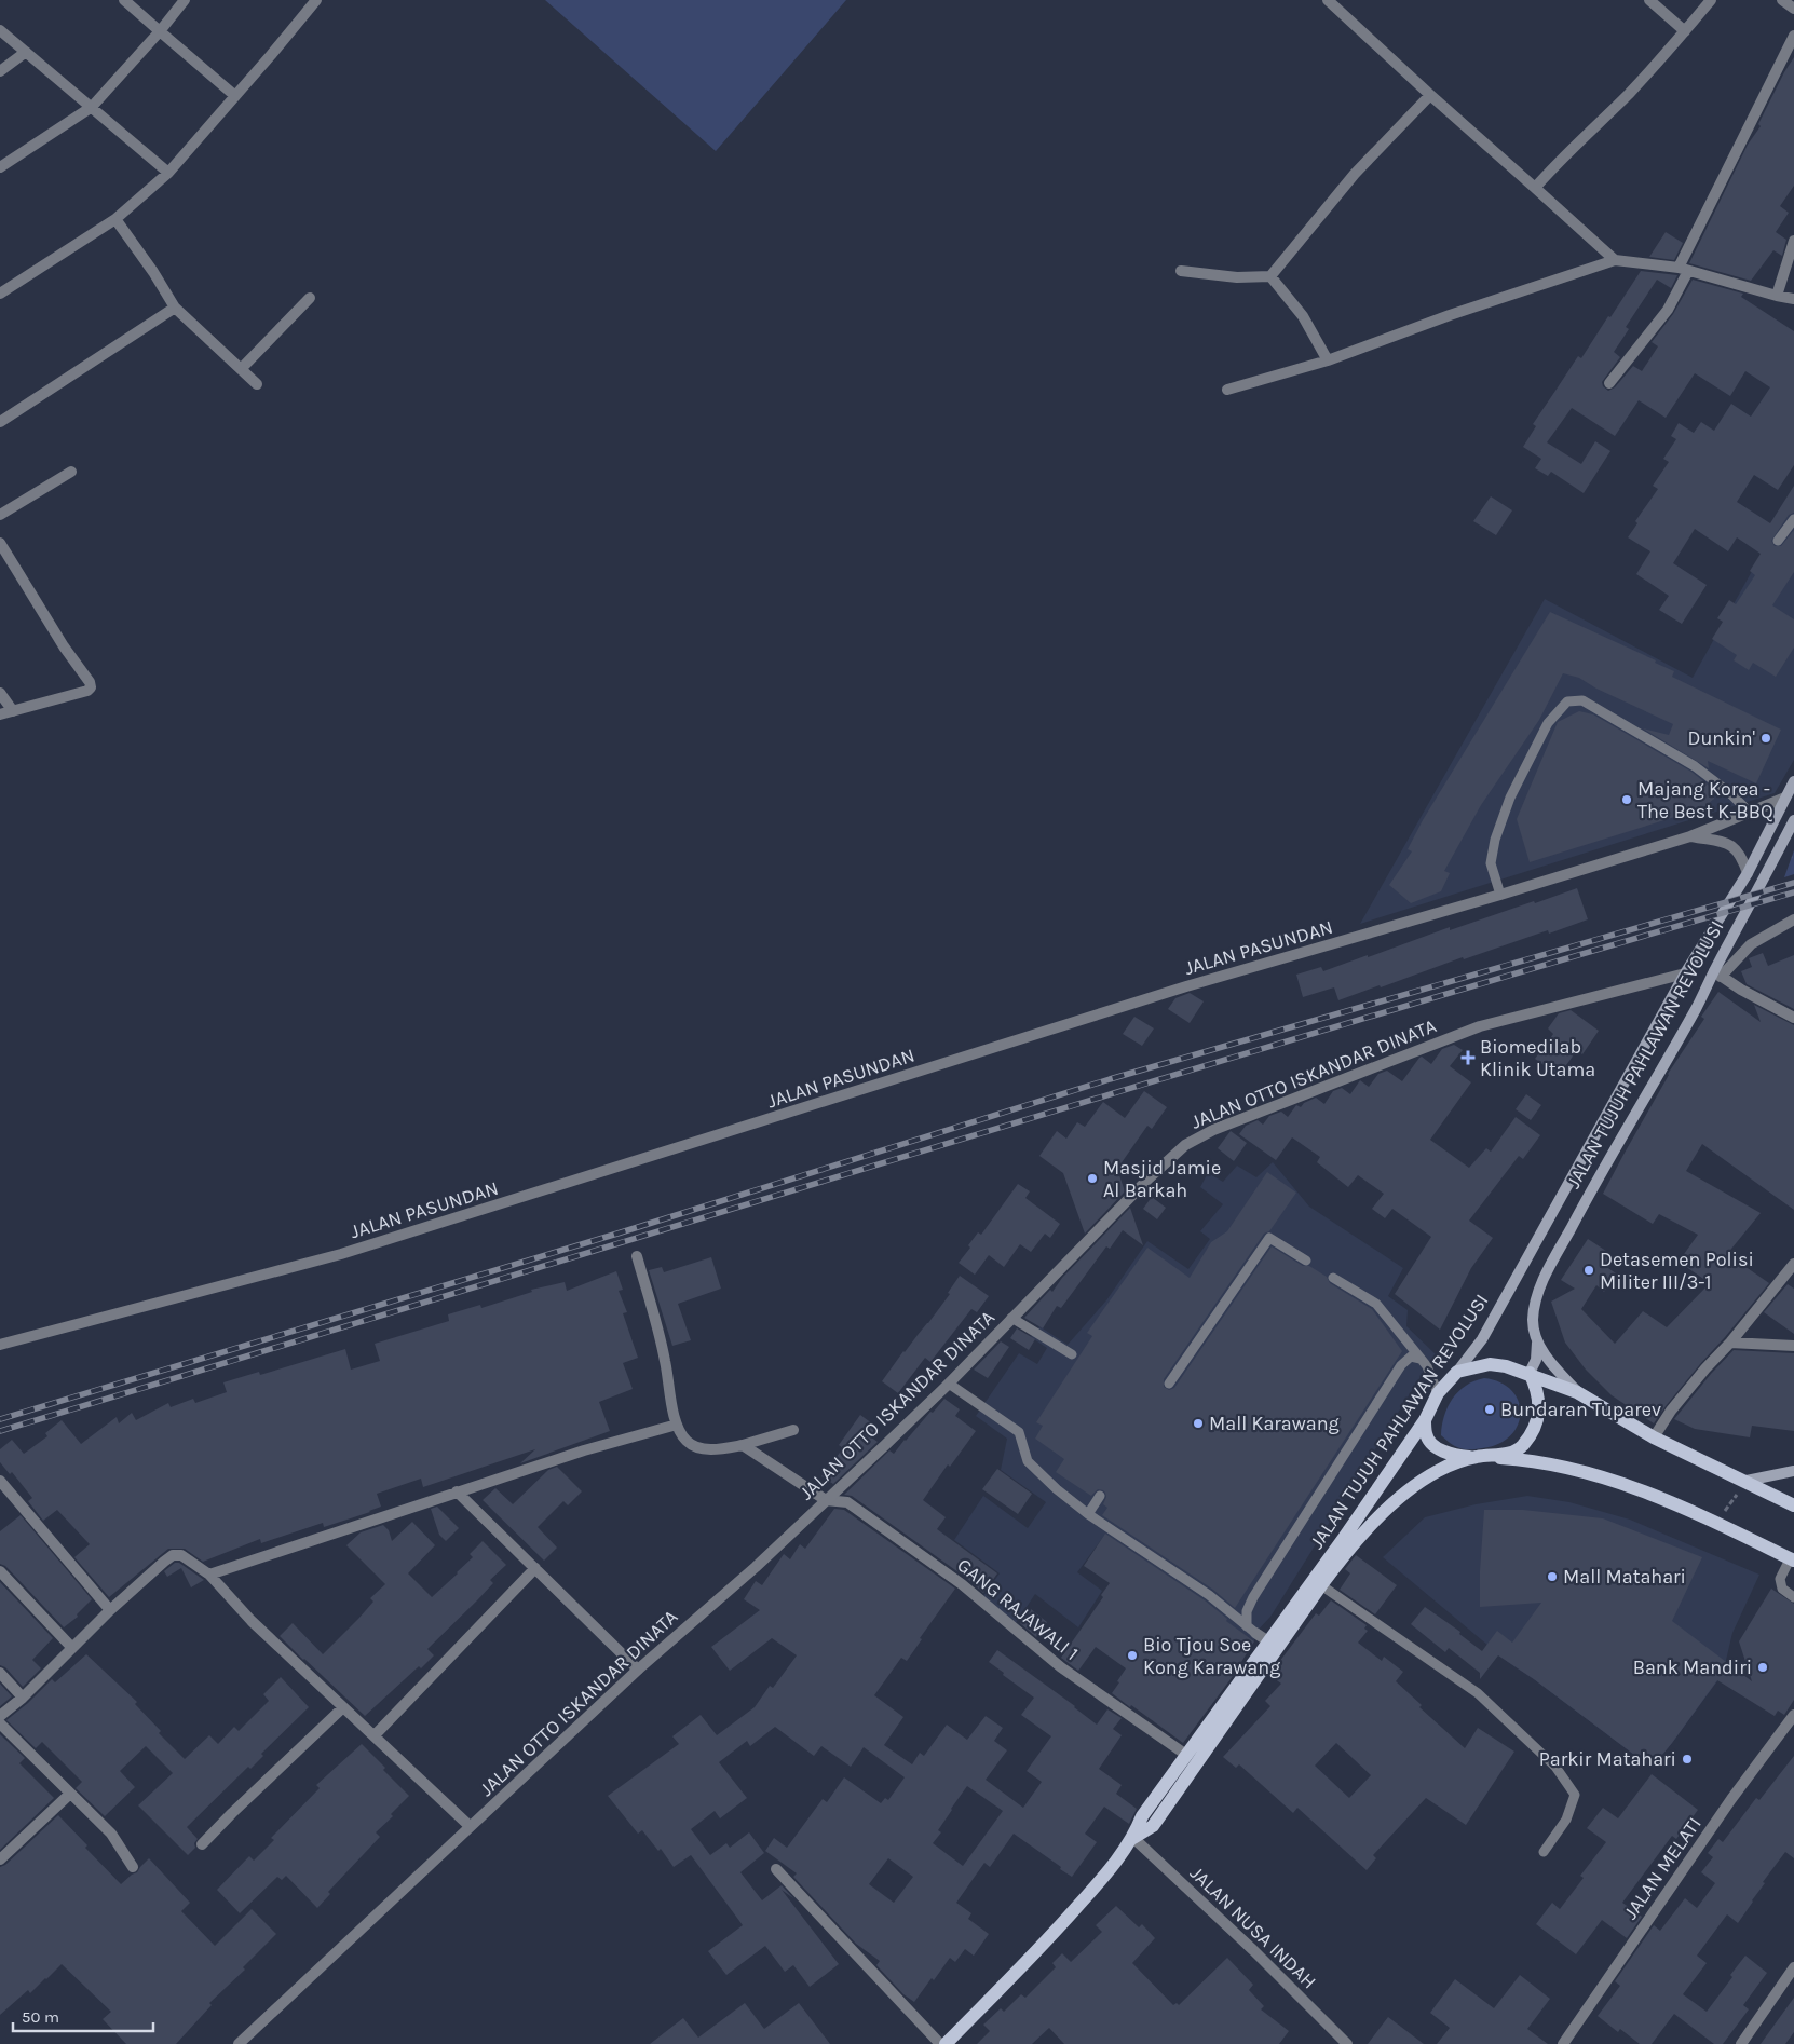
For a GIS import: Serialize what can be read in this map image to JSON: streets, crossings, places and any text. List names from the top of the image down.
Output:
{
  "streets": {
    "main road": ["JALAN TUJUH PAHLAWAN REVOLUSI"],
    "street": [
      "JALAN PASUNDAN",
      "JALAN OTTO ISKANDAR DINATA",
      "GANG RAJAWALI 1",
      "JALAN MELATI",
      "JALAN NUSA INDAH"
    ]
  },
  "crossings": [
    ["JALAN PASUNDAN", "JALAN TUJUH PAHLAWAN REVOLUSI"],
    ["JALAN TUJUH PAHLAWAN REVOLUSI", "JALAN OTTO ISKANDAR DINATA"],
    ["JALAN TUJUH PAHLAWAN REVOLUSI", "GANG RAJAWALI 1"],
    ["JALAN TUJUH PAHLAWAN REVOLUSI", "JALAN NUSA INDAH"],
    ["JALAN OTTO ISKANDAR DINATA", "GANG RAJAWALI 1"]
  ],
  "places": {
    "other": [
      "Dunkin'",
      "Majang Korea - The Best K-BBQ",
      "Masjid Jamie Al Barkah",
      "Detasemen Polisi Militer III/3-1",
      "Bundaran Tuparev",
      "Mall Karawang",
      "Mall Matahari",
      "Bio Tjou Soe Kong Karawang",
      "Bank Mandiri",
      "Parkir Matahari"
    ],
    "health": ["Biomedilab Klinik Utama"]
  },
  "scale_bar": "50 m"
}
